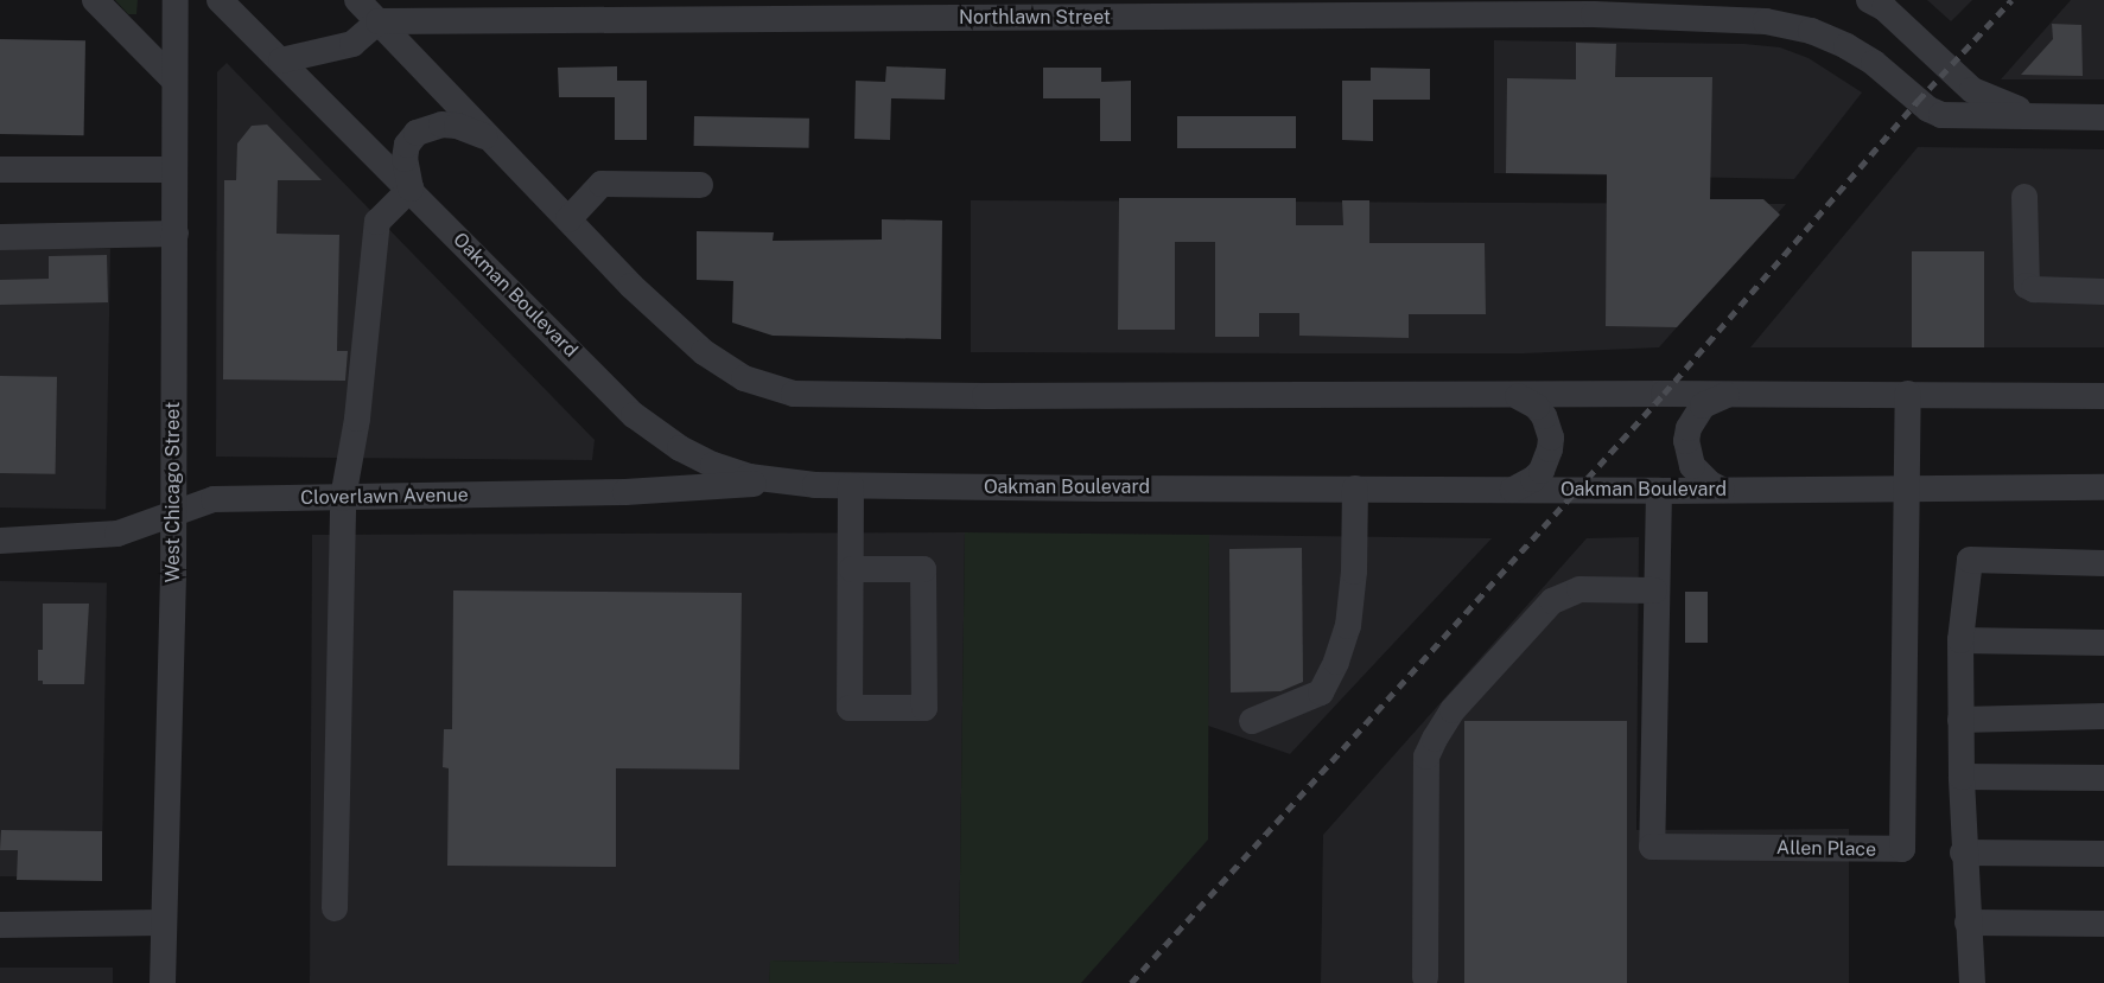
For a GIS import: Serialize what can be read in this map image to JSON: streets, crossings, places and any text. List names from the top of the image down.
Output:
{
  "streets": {
    "street": [
      "Northlawn Street",
      "Oakman Boulevard",
      "West Chicago Street",
      "Cloverlawn Avenue",
      "Allen Place"
    ]
  },
  "crossings": [
    ["Oakman Boulevard", "Cloverlawn Avenue"],
    ["Oakman Boulevard", "Allen Place"],
    ["West Chicago Street", "Cloverlawn Avenue"]
  ]
}
